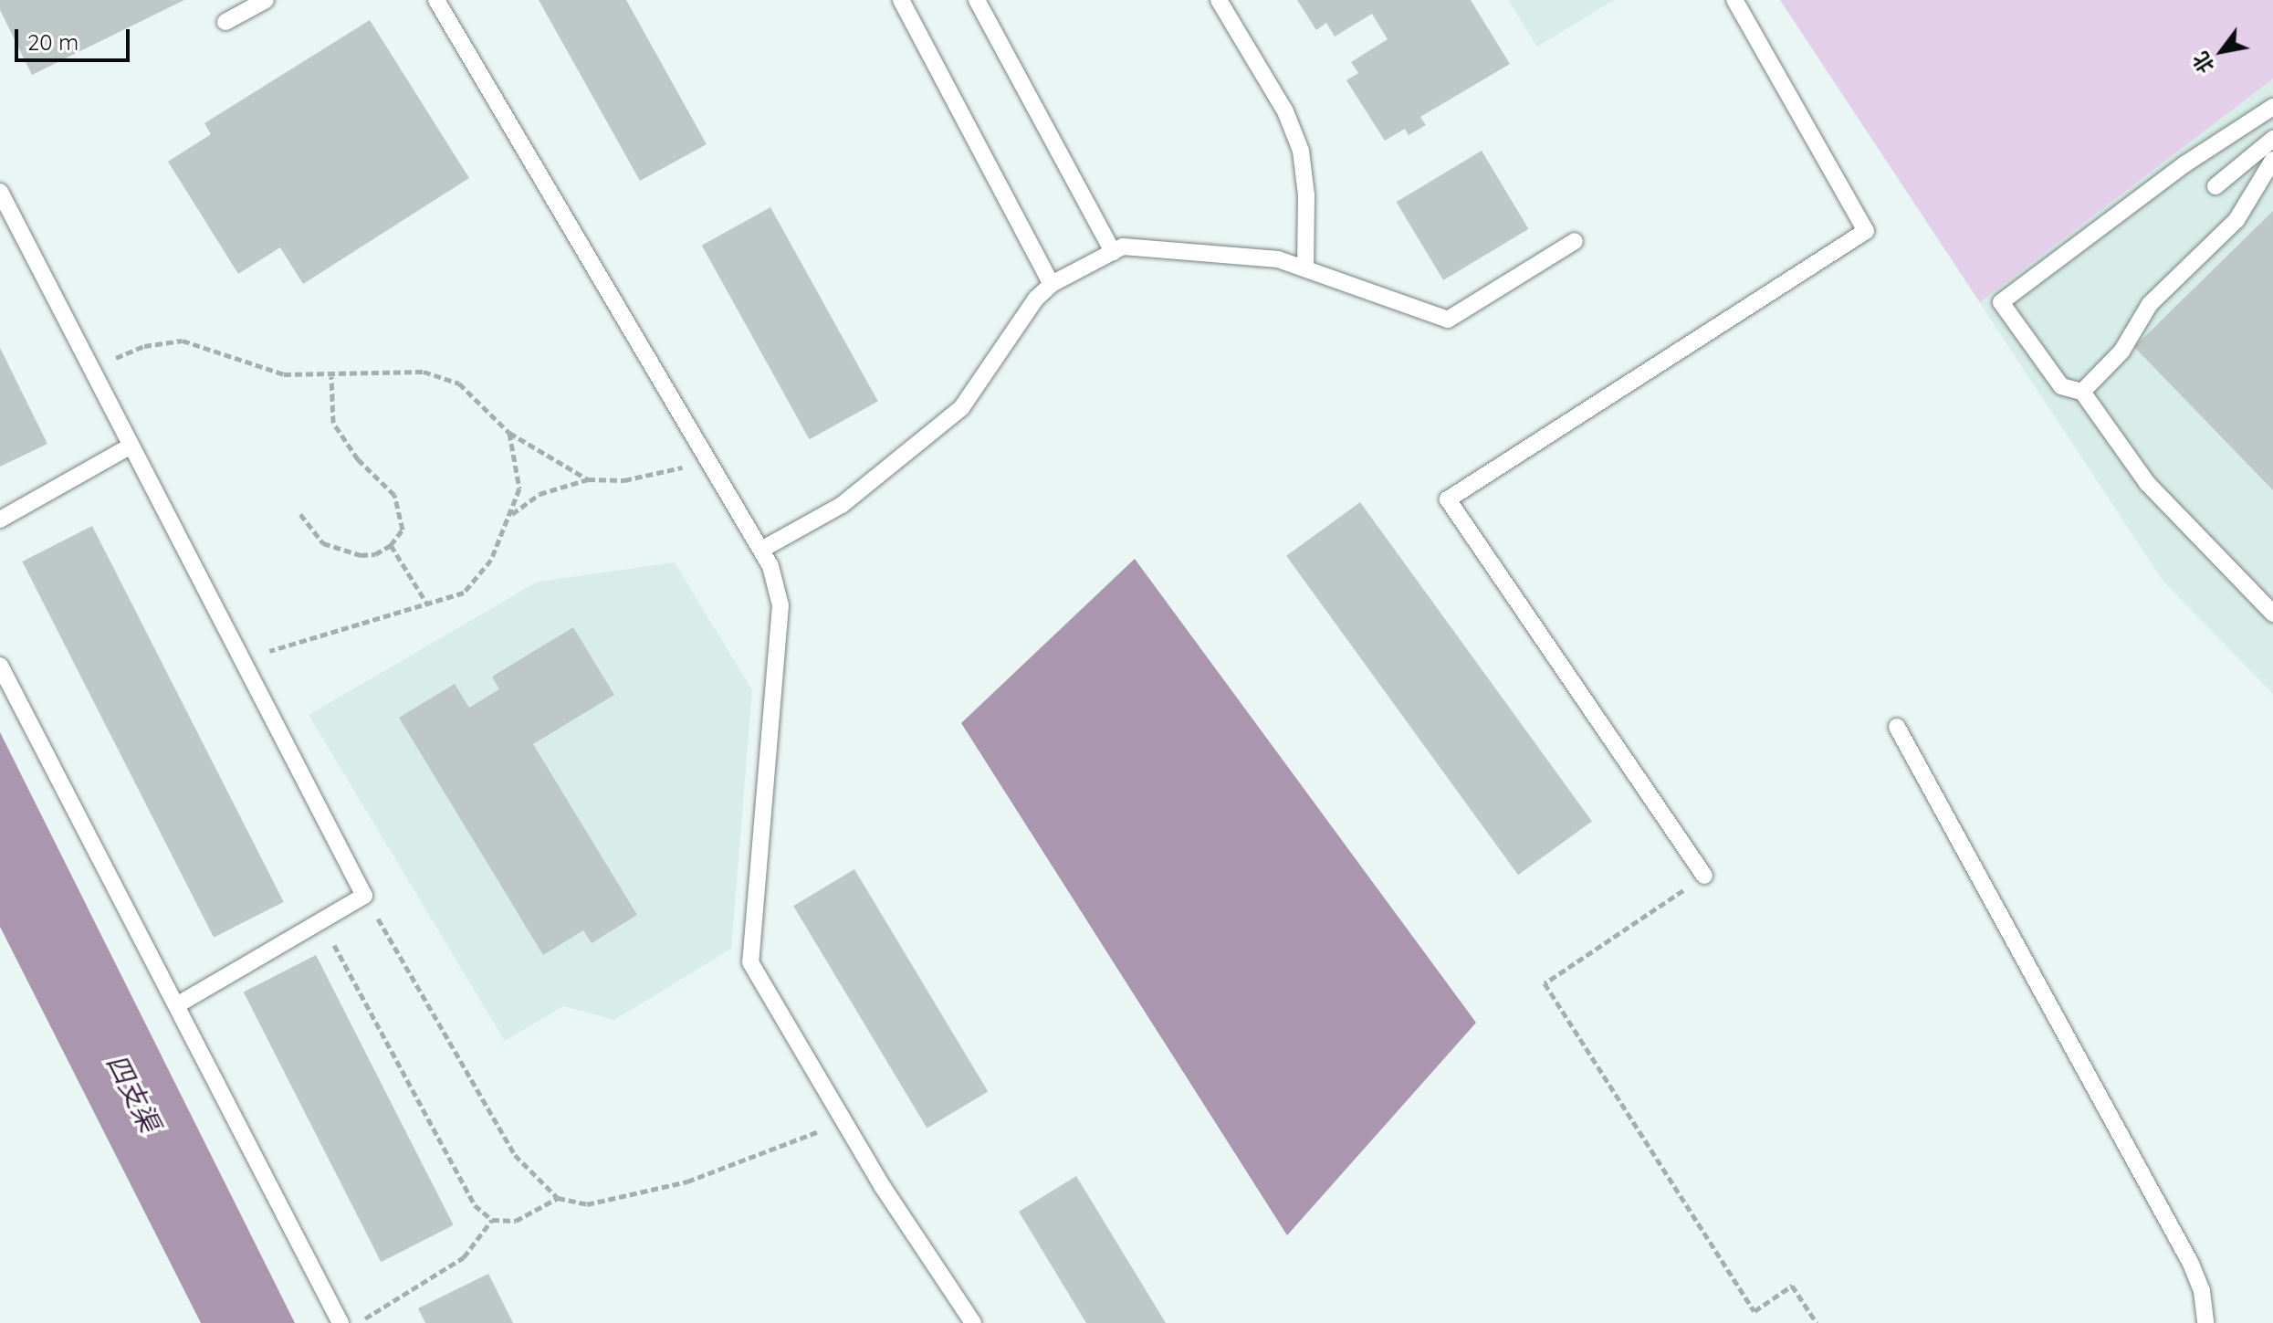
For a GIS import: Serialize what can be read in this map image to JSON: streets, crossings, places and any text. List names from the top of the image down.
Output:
{
  "water": ["四支渠"],
  "scale_bar": "20 m",
  "north": "bottom left"
}
